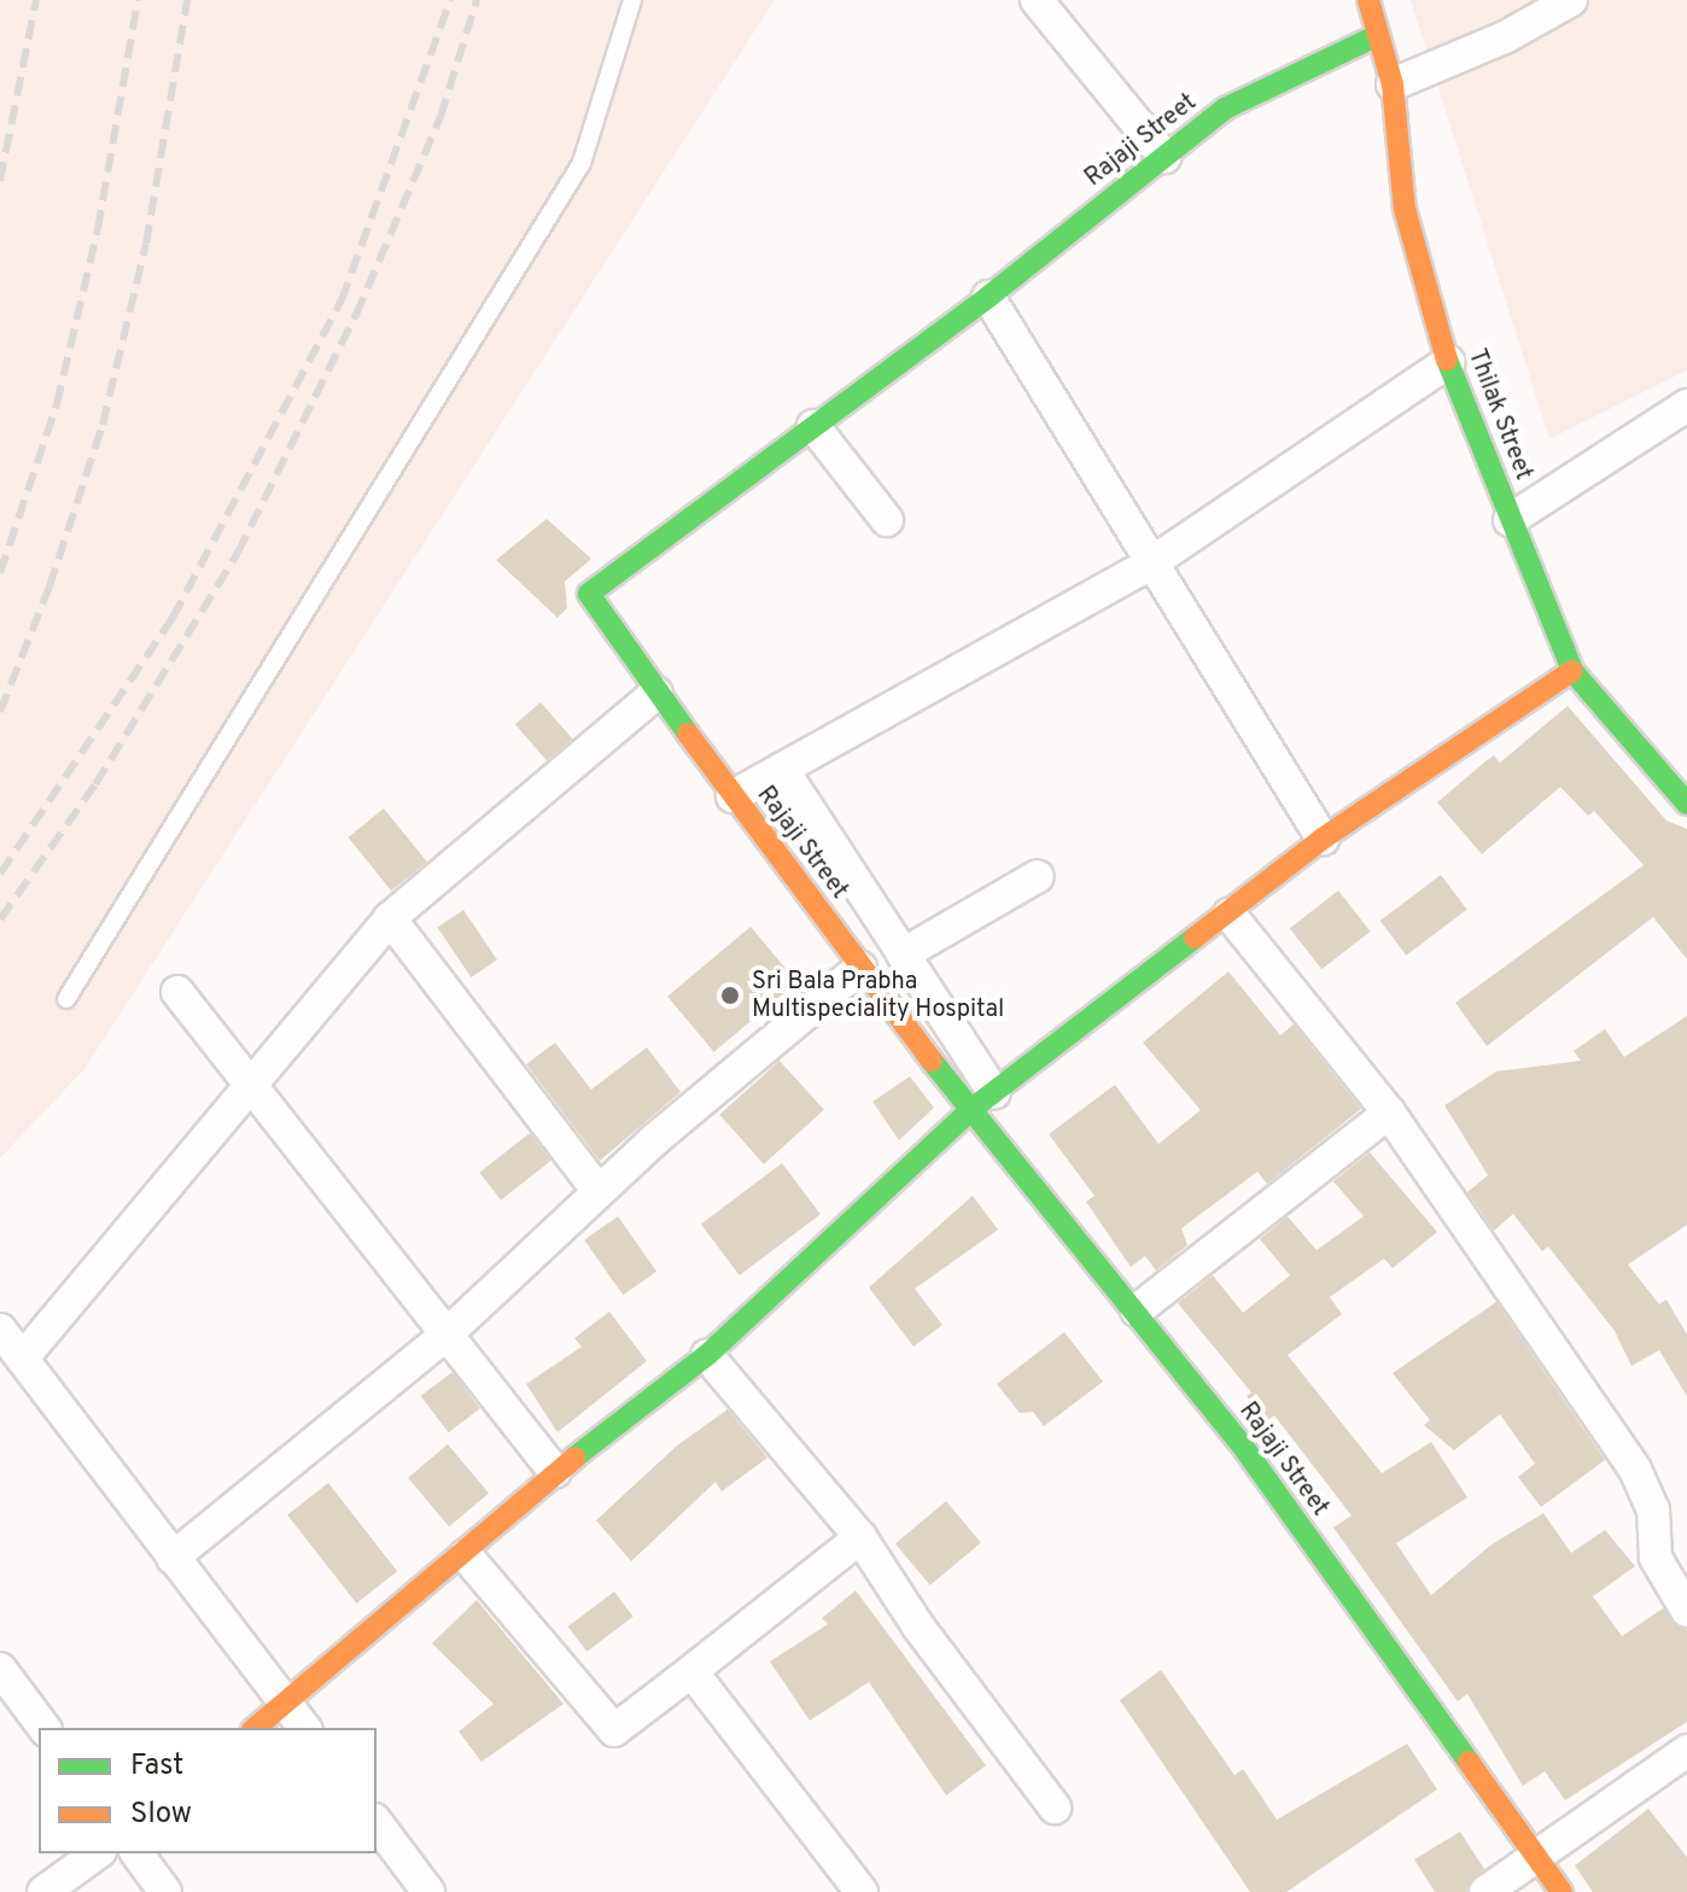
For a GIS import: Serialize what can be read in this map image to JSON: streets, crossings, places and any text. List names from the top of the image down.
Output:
{
  "streets": {
    "street": ["Rajaji Street", "Thilak Street"]
  },
  "crossings": [
    ["Rajaji Street", "Thilak Street"]
  ],
  "places": ["Sri Bala Prabha Multispeciality Hospital"],
  "legend": ["Fast", "Slow"]
}
